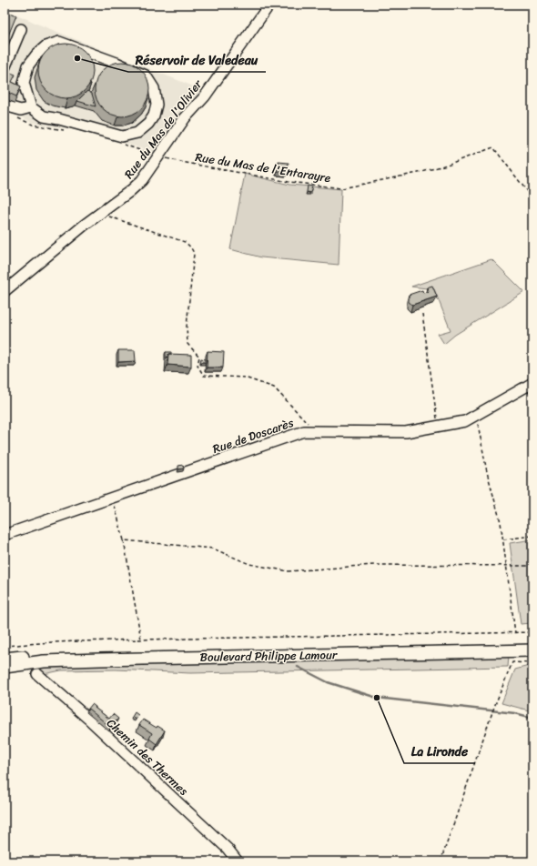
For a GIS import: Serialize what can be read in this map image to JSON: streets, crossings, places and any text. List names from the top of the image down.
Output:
{
  "streets": {
    "main road": ["Boulevard Philippe Lamour"],
    "street": ["Rue du Mas de l'Olivier", "Rue de Doscarès", "Chemin des Thermes"],
    "path": ["Rue du Mas de l'Entarayre"]
  },
  "crossings": [
    ["Rue du Mas de l'Olivier", "Rue du Mas de l'Entarayre"]
  ],
  "places": ["Réservoir de Valedeau", "La Lironde"]
}
